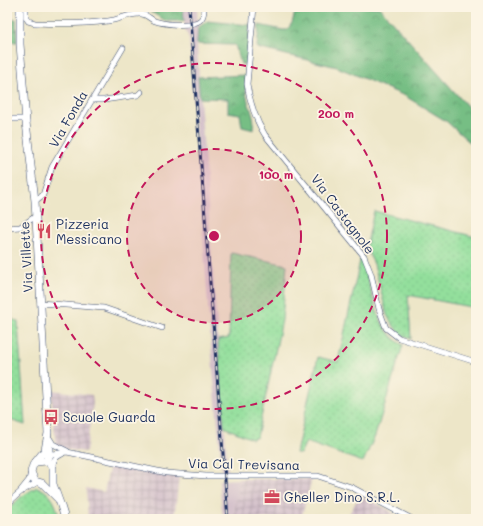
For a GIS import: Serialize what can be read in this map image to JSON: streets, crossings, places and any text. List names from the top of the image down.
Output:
{
  "streets": {
    "street": [
      "Via Fonda",
      "Via Castagnole",
      "Via Villette",
      "Via Cal Trevisana"
    ]
  },
  "crossings": [
    ["Via Fonda", "Via Villette"],
    ["Via Villette", "Via Cal Trevisana"]
  ],
  "places": {
    "restaurant": ["Pizzeria Messicano"],
    "bus stop": ["Scuole Guarda"],
    "office": ["Gheller Dino S.R.L."]
  },
  "rings": ["200 m", "100 m"]
}
